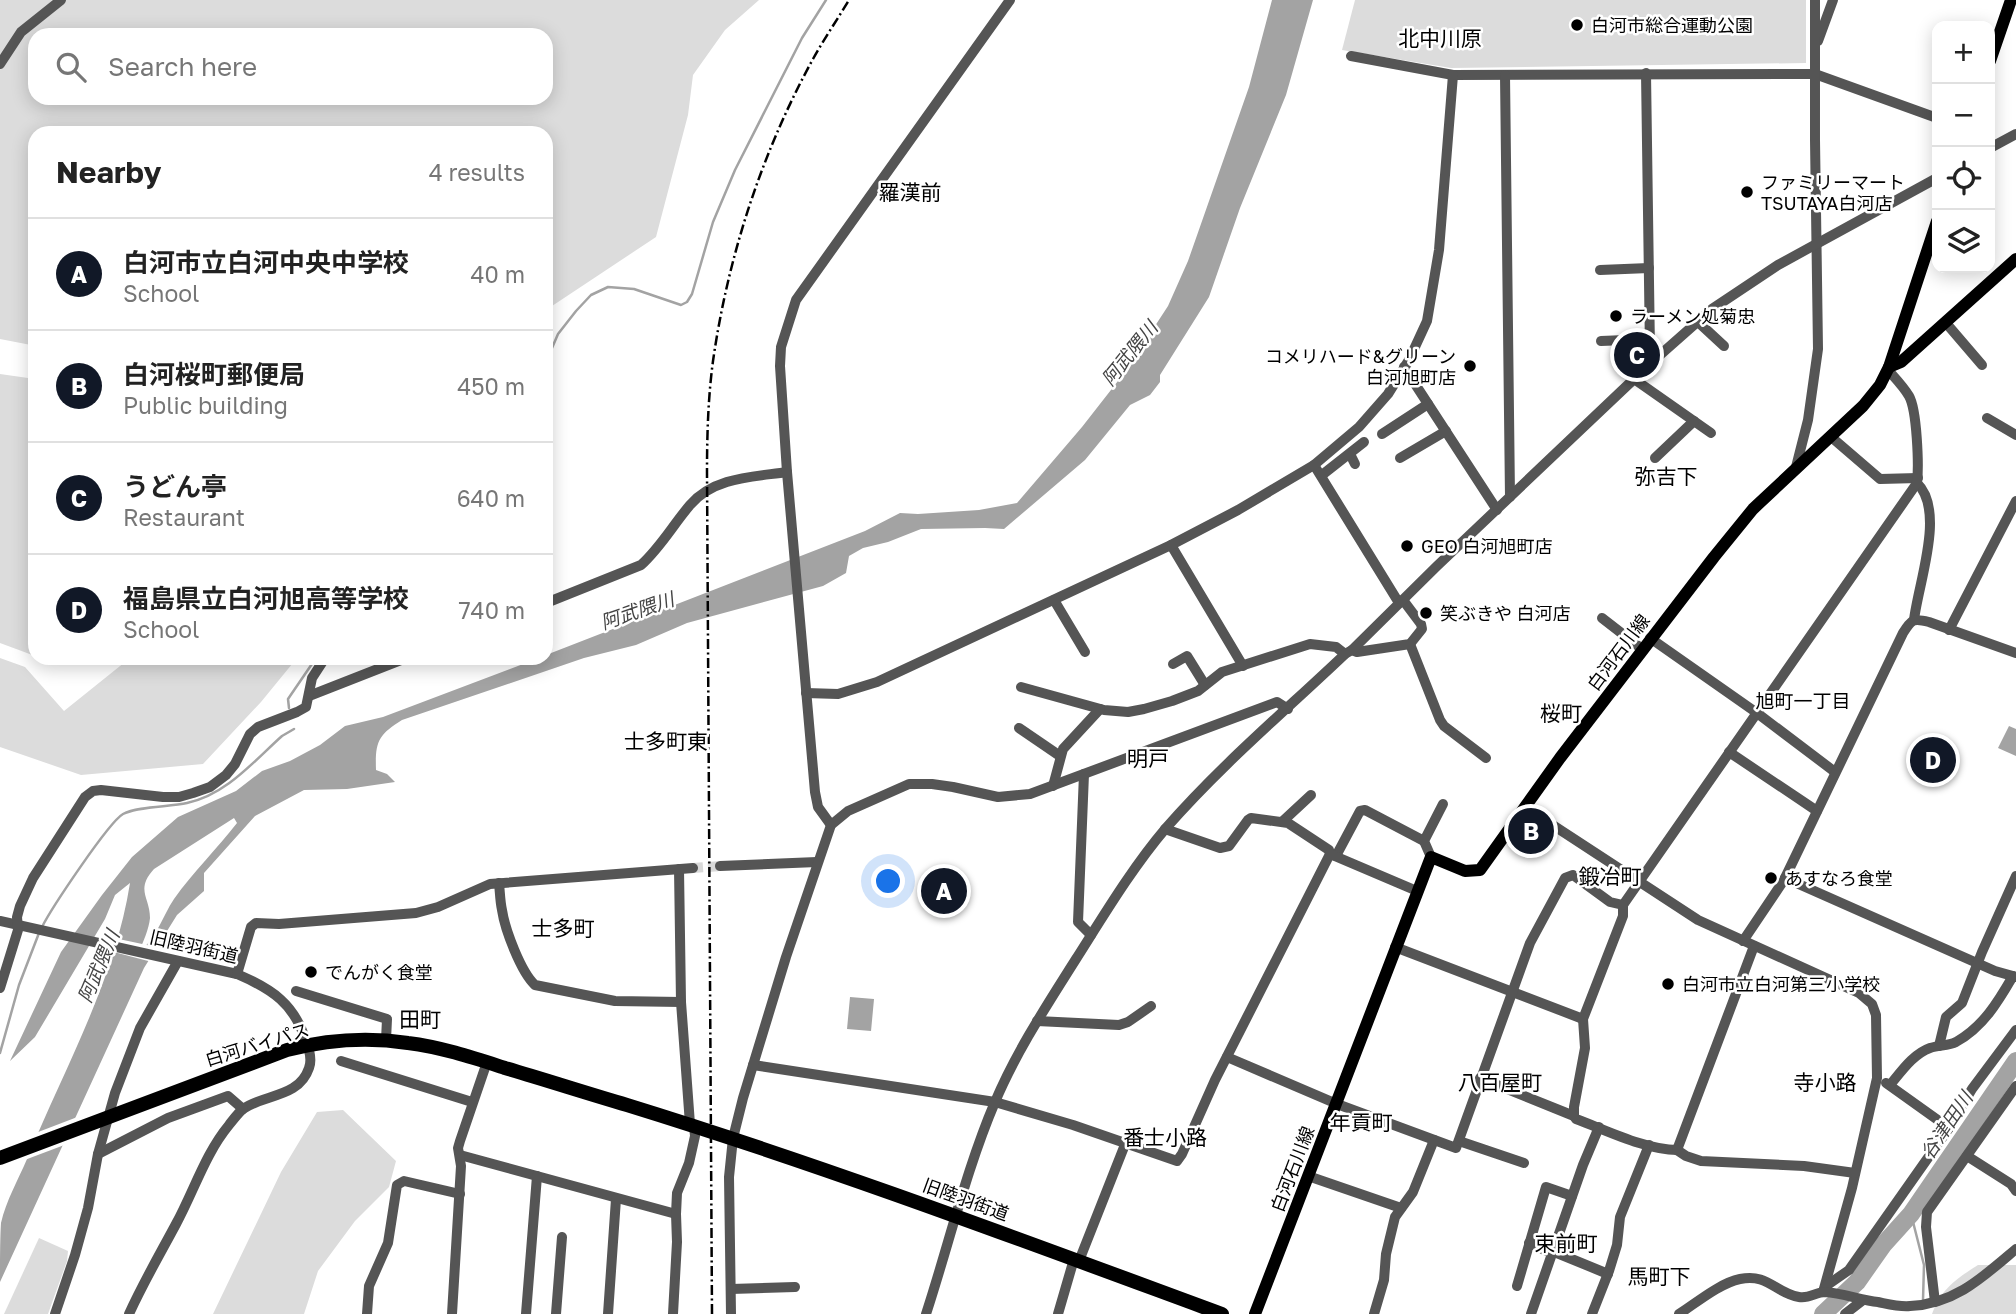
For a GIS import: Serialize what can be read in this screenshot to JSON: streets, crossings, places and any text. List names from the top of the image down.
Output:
{
  "streets": {
    "highway": ["旧陸羽街道", "白河バイパス"],
    "main road": ["白河石川線"]
  },
  "crossings": [
    ["旧陸羽街道", "白河バイパス"]
  ],
  "districts": [
    "北中川原",
    "羅漢前",
    "弥吉下",
    "旭町一丁目",
    "桜町",
    "士多町東",
    "明戸",
    "鍛冶町",
    "士多町",
    "田町",
    "八百屋町",
    "寺小路",
    "年貢町",
    "番士小路",
    "束前町",
    "馬町下"
  ],
  "water": ["阿武隈川", "谷津田川"],
  "places": [
    "白河市総合運動公園",
    "ファミリーマート TSUTAYA白河店",
    "ラーメン処菊忠",
    "コメリハード&グリーン 白河旭町店",
    "GEO 白河旭町店",
    "笑ぶきや 白河店",
    "あすなろ食堂",
    "でんがく食堂",
    "白河市立白河第三小学校"
  ],
  "page": {
    "map_buttons": ["+", "−"],
    "search": "Search here",
    "heading": ["Nearby", "4 results"],
    "list": [
      {
        "mark": "A",
        "name": "白河市立白河中央中学校",
        "note": "School",
        "value": "40 m"
      },
      {
        "mark": "B",
        "name": "白河桜町郵便局",
        "note": "Public building",
        "value": "450 m"
      },
      {
        "mark": "C",
        "name": "うどん亭",
        "note": "Restaurant",
        "value": "640 m"
      },
      {
        "mark": "D",
        "name": "福島県立白河旭高等学校",
        "note": "School",
        "value": "740 m"
      }
    ],
    "pins": [
      "C",
      "D",
      "B",
      "A"
    ]
  }
}
